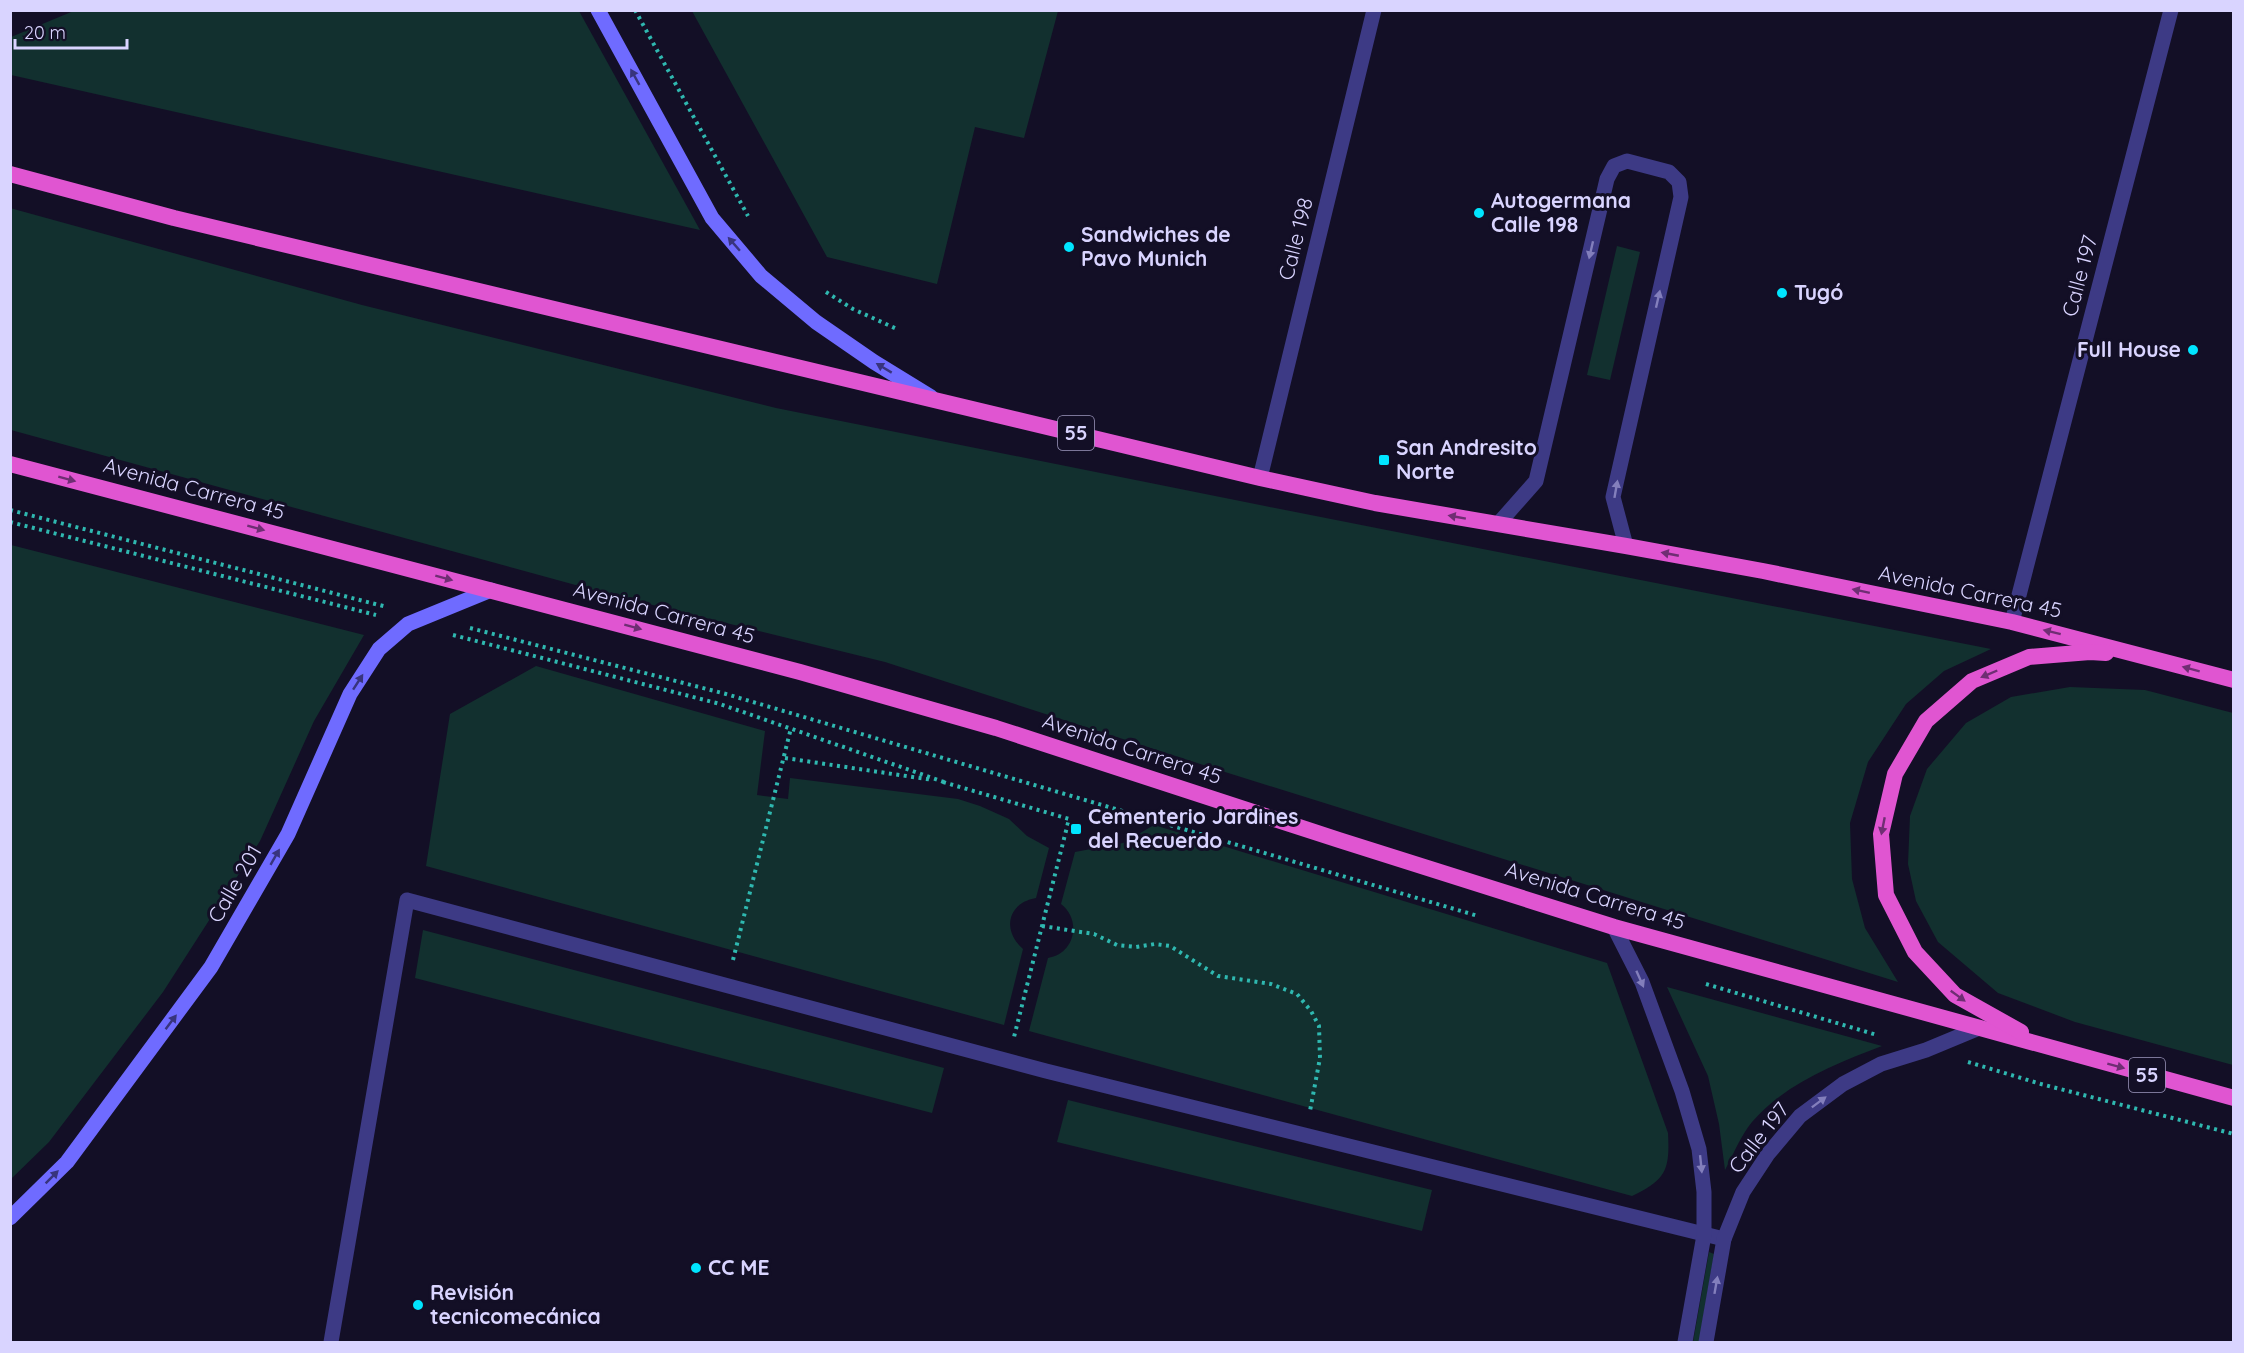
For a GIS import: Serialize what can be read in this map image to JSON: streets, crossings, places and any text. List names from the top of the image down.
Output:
{
  "streets": {
    "highway": ["55", "Avenida Carrera 45"],
    "main road": ["Calle 201"],
    "street": ["Calle 198", "Calle 197"]
  },
  "crossings": [
    ["Calle 198", "Avenida Carrera 45"],
    ["Calle 197", "Avenida Carrera 45"],
    ["Avenida Carrera 45", "Calle 201"]
  ],
  "one_way": ["Calle 201"],
  "places": {
    "other": [
      "Autogermana Calle 198",
      "Sandwiches de Pavo Munich",
      "Tugó",
      "Full House",
      "CC ME",
      "Revisión tecnicomecánica"
    ],
    "transit": ["San Andresito Norte", "Cementerio Jardines del Recuerdo"]
  },
  "scale_bar": "20 m"
}
